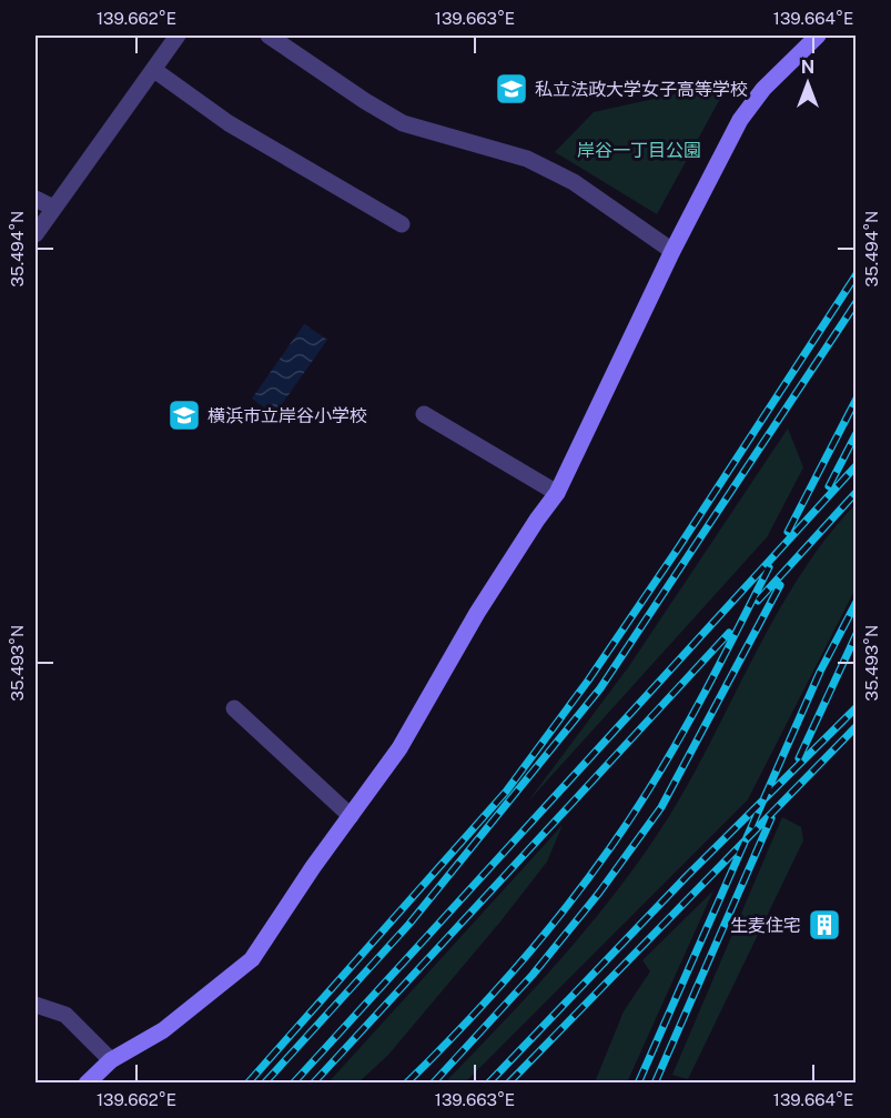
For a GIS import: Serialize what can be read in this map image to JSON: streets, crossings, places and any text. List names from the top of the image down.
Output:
{
  "parks": ["岸谷一丁目公園"],
  "places": {
    "school or university": ["私立法政大学女子高等学校", "横浜市立岸谷小学校"],
    "building": ["生麦住宅"]
  },
  "north": "top",
  "coordinates": [
    "139.662°E",
    "139.663°E",
    "139.664°E",
    "35.494°N",
    "35.493°N"
  ]
}
